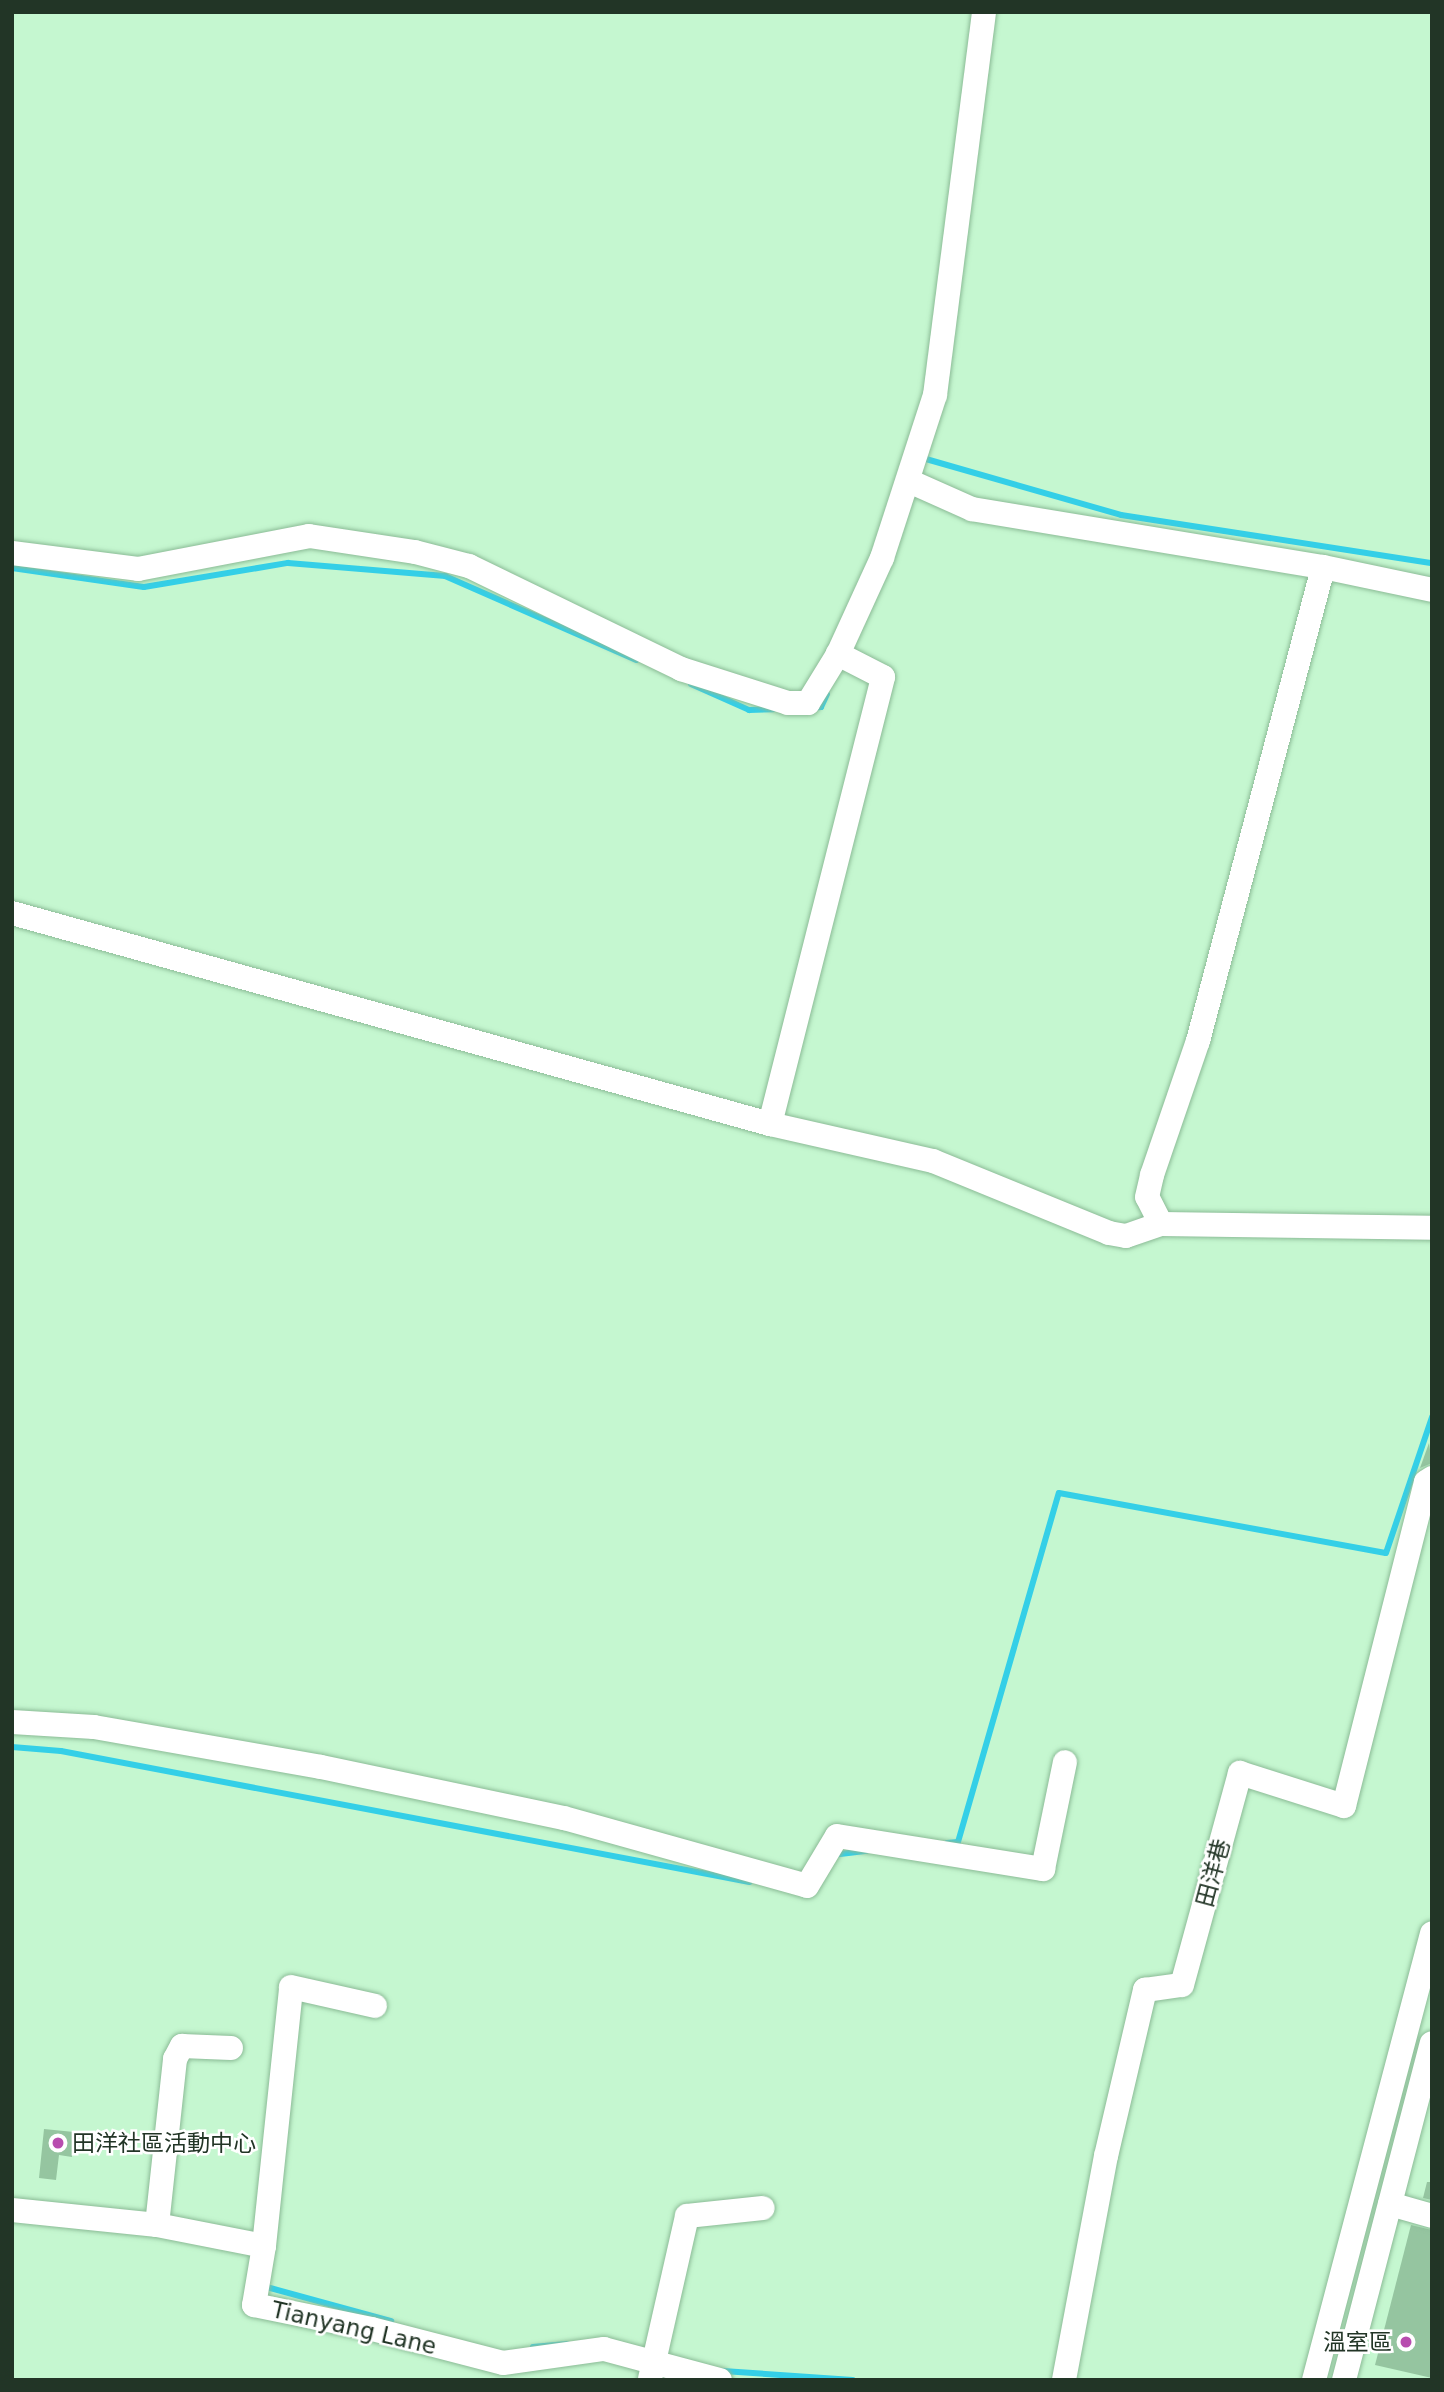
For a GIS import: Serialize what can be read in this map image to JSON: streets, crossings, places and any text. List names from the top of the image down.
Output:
{
  "streets": {
    "street": ["田洋巷", "Tianyang Lane"]
  },
  "places": ["田洋社區活動中心", "溫室區"]
}
